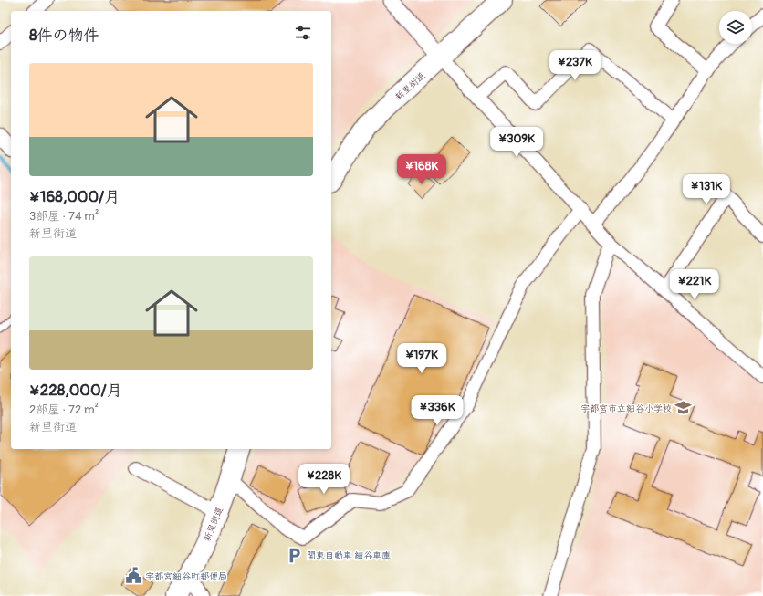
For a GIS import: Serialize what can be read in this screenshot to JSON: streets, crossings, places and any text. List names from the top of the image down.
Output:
{
  "streets": {
    "main road": ["新里街道"]
  },
  "places": {
    "school or university": ["宇都宮市立細谷小学校"],
    "parking": ["関東自動車 細谷車庫"],
    "public building": ["宇都宮細谷町郵便局"]
  },
  "page": {
    "heading": "8件の物件",
    "price": [
      "¥237K",
      "¥309K",
      "¥168K",
      "¥131K",
      "¥221K",
      "¥197K",
      "¥336K",
      "¥228K"
    ],
    "list": [
      {
        "name": "¥168,000/月",
        "note": "3部屋 · 74 m² · 新里街道"
      },
      {
        "name": "¥228,000/月",
        "note": "2部屋 · 72 m² · 新里街道"
      }
    ]
  }
}
